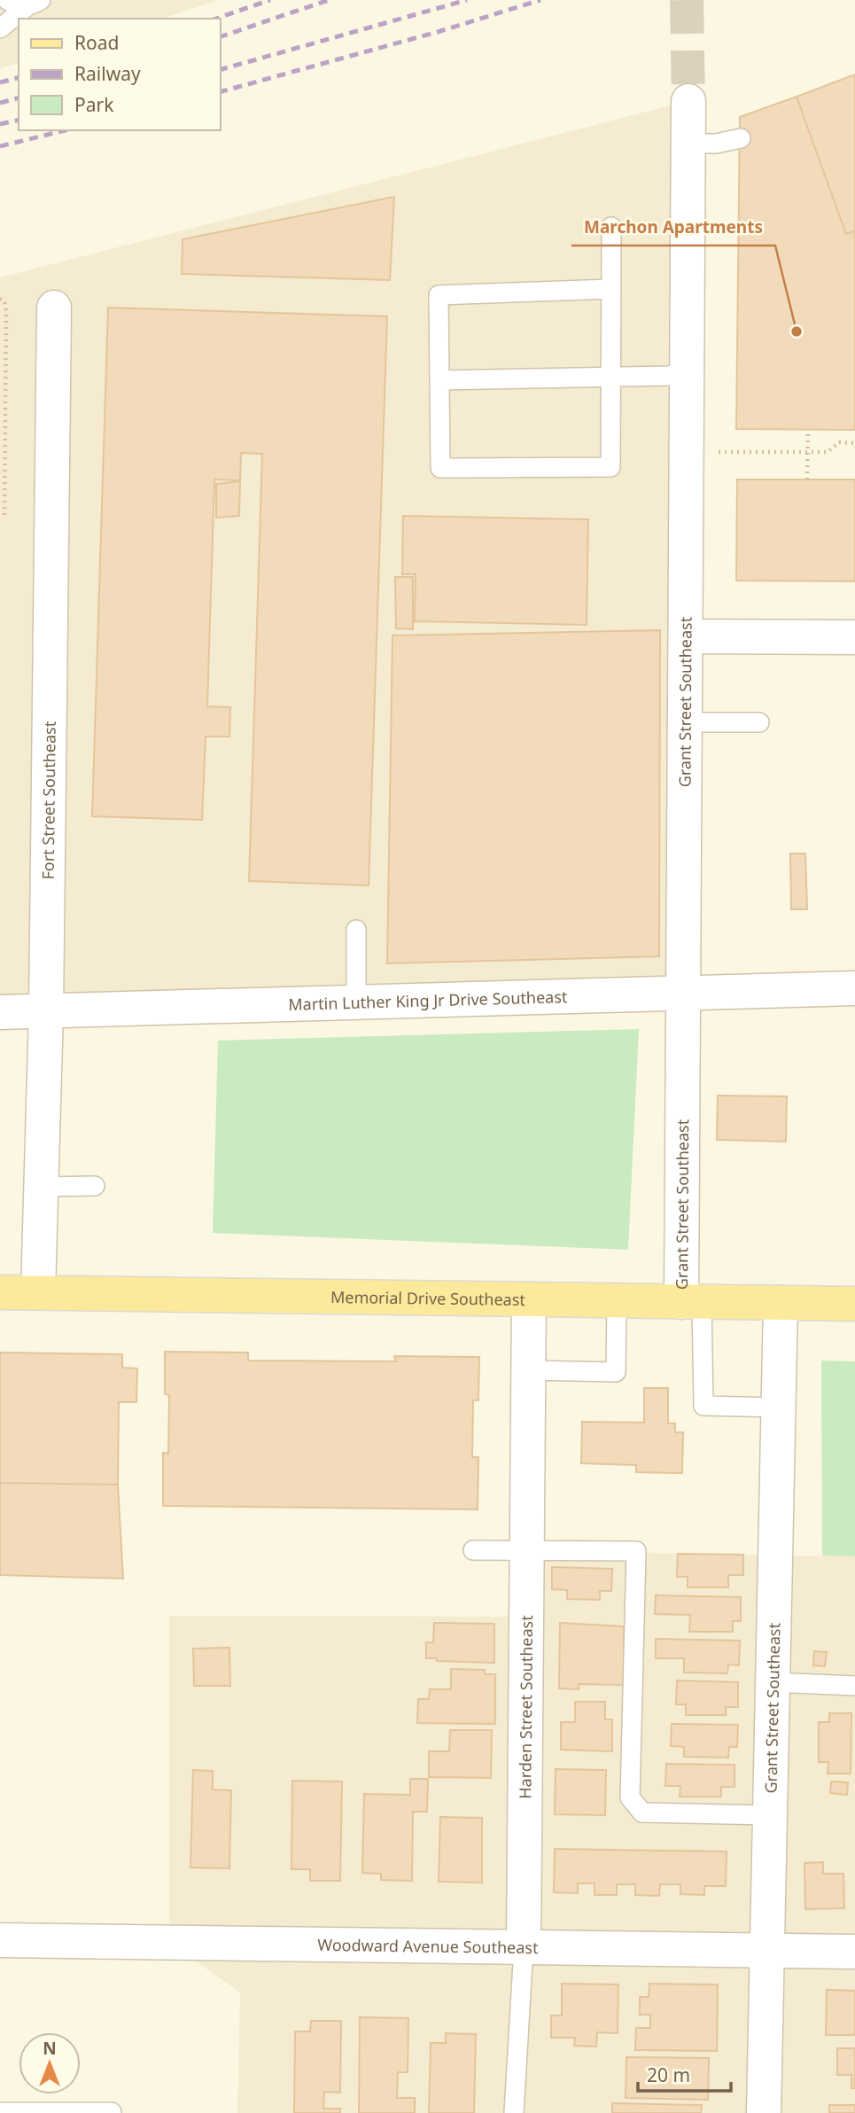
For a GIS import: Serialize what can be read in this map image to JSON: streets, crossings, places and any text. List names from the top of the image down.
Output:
{
  "streets": {
    "main road": ["Memorial Drive Southeast"],
    "street": [
      "Grant Street Southeast",
      "Fort Street Southeast",
      "Martin Luther King Jr Drive Southeast",
      "Harden Street Southeast",
      "Woodward Avenue Southeast"
    ]
  },
  "crossings": [
    ["Grant Street Southeast", "Martin Luther King Jr Drive Southeast"],
    ["Grant Street Southeast", "Memorial Drive Southeast"],
    ["Grant Street Southeast", "Woodward Avenue Southeast"],
    ["Fort Street Southeast", "Martin Luther King Jr Drive Southeast"],
    ["Fort Street Southeast", "Memorial Drive Southeast"],
    ["Memorial Drive Southeast", "Harden Street Southeast"],
    ["Harden Street Southeast", "Woodward Avenue Southeast"]
  ],
  "places": ["Marchon Apartments"],
  "legend": ["Road", "Railway", "Park"],
  "scale_bar": "20 m",
  "north": "top"
}
